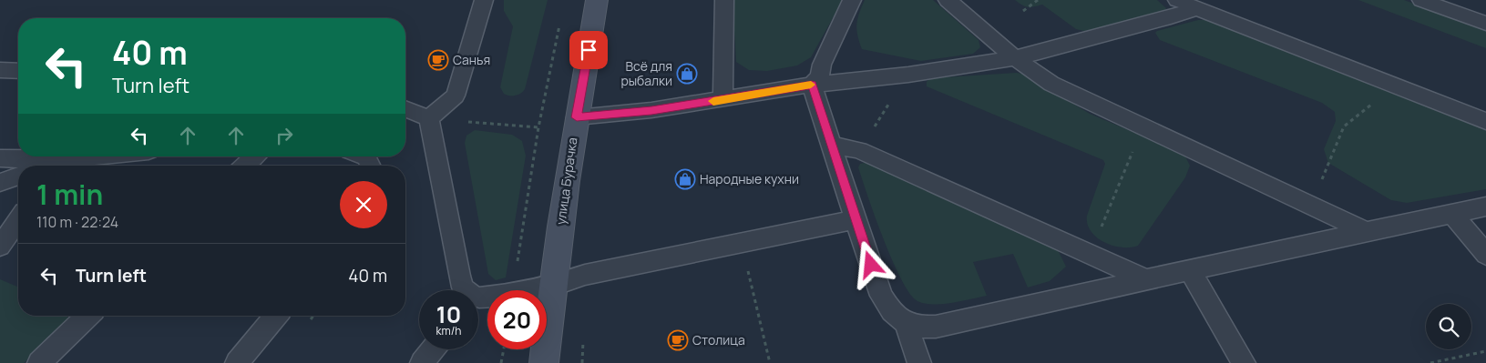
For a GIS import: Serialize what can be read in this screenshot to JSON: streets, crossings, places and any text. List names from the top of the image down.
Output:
{
  "streets": {
    "main road": ["улица Бурачка"]
  },
  "places": {
    "cafe": ["Санья", "Столица"],
    "shop": ["Всё для рыбалки", "Народные кухни"]
  },
  "page": {
    "turn": ["40 m", "Turn left"],
    "heading": ["1 min", "110 m · 22:24"],
    "list": [
      {
        "name": "Turn left",
        "value": "40 m"
      }
    ],
    "speed": "10 km/h",
    "limit": "20"
  }
}
